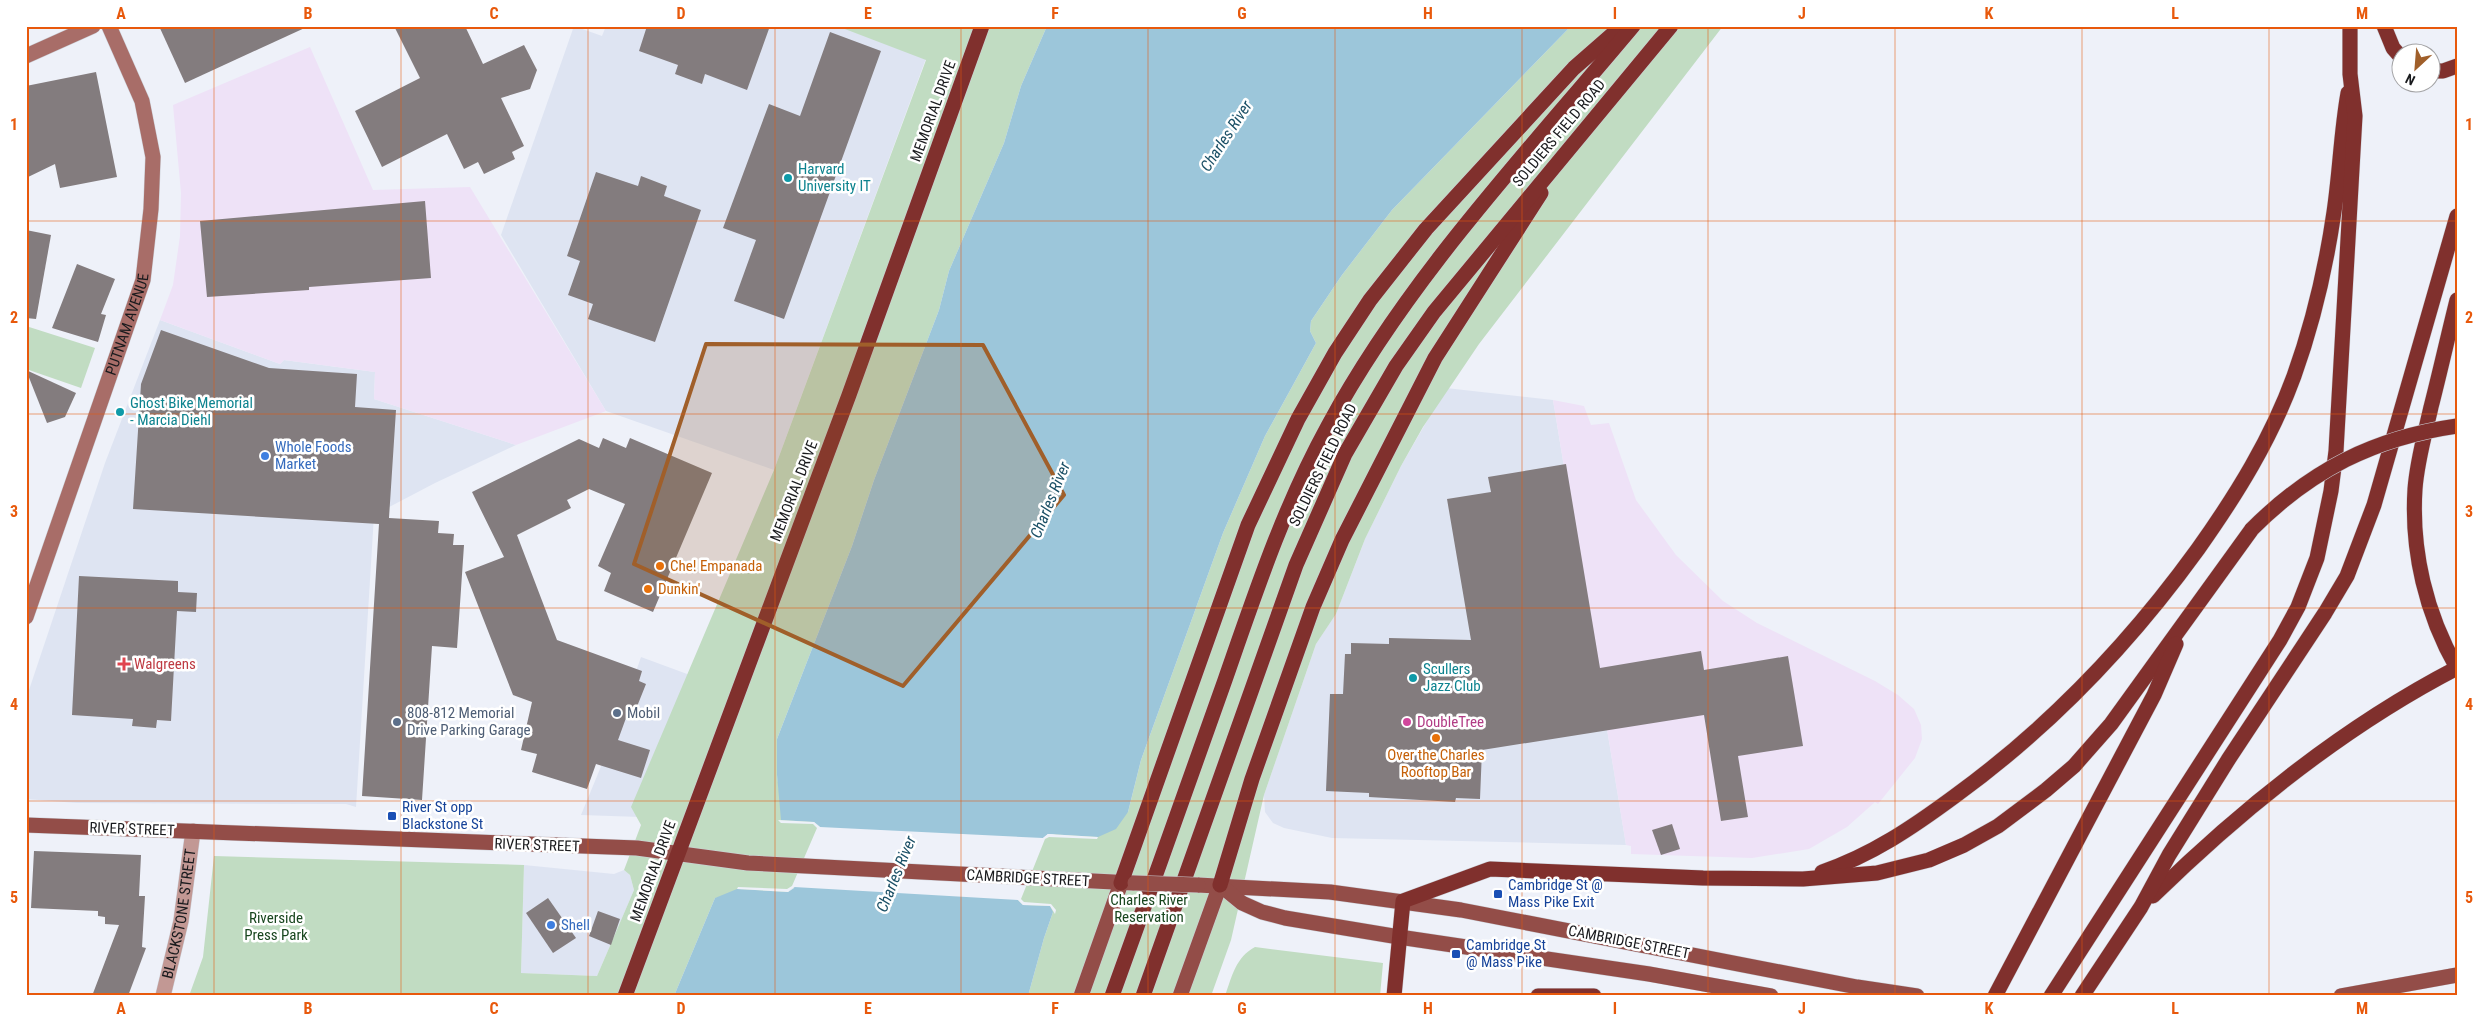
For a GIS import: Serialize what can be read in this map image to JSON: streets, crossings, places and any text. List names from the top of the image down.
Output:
{
  "streets": {
    "highway": ["MEMORIAL DRIVE", "SOLDIERS FIELD ROAD"],
    "main road": ["PUTNAM AVENUE", "RIVER STREET", "CAMBRIDGE STREET"],
    "street": ["BLACKSTONE STREET"]
  },
  "crossings": [
    ["MEMORIAL DRIVE", "RIVER STREET"],
    ["RIVER STREET", "CAMBRIDGE STREET"],
    ["RIVER STREET", "BLACKSTONE STREET"]
  ],
  "water": ["Charles River"],
  "parks": ["Charles River Reservation", "Riverside Press Park"],
  "places": {
    "other": [
      "Harvard University IT",
      "Ghost Bike Memorial - Marcia Diehl",
      "Whole Foods Market",
      "Che! Empanada",
      "Dunkin'",
      "Scullers Jazz Club",
      "Mobil",
      "808-812 Memorial Drive Parking Garage",
      "DoubleTree",
      "Over the Charles Rooftop Bar",
      "Shell"
    ],
    "health": ["Walgreens"],
    "transit": ["River St opp Blackstone St", "Cambridge St @ Mass Pike Exit", "Cambridge St @ Mass Pike"]
  },
  "north": "bottom left",
  "grid": {
    "columns": [
      "A",
      "B",
      "C",
      "D",
      "E",
      "F",
      "G",
      "H",
      "I",
      "J",
      "K",
      "L",
      "M"
    ],
    "rows": [
      "1",
      "2",
      "3",
      "4",
      "5"
    ]
  }
}
